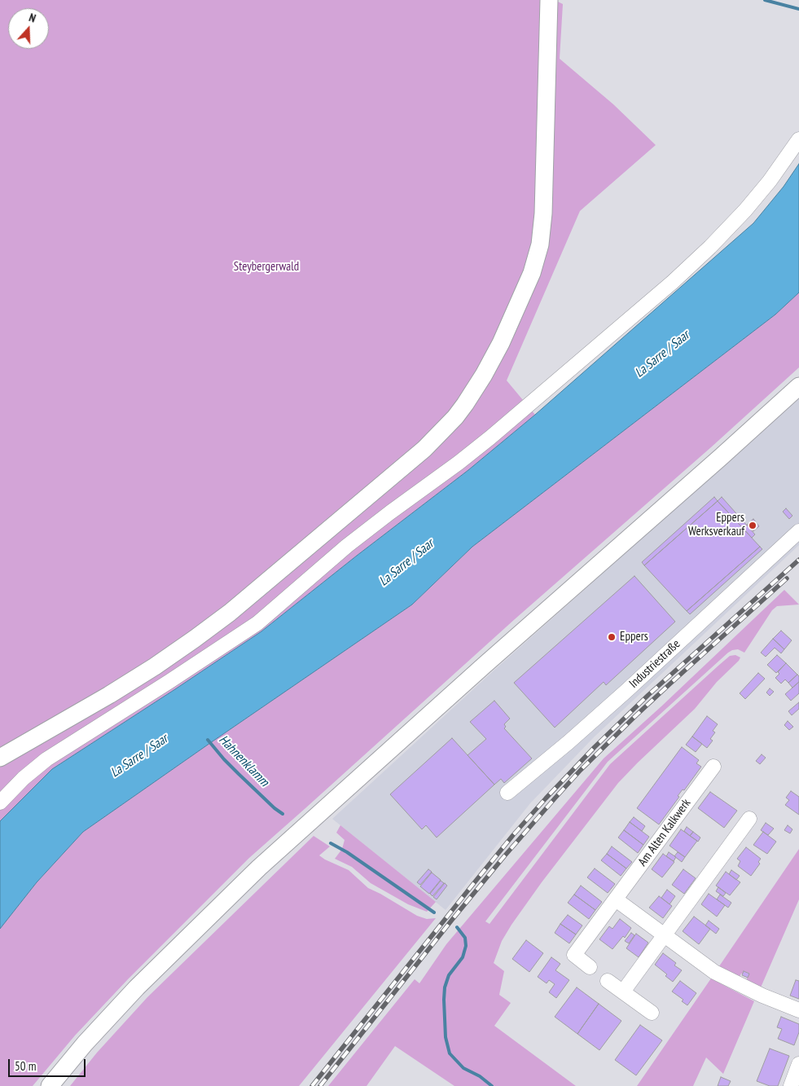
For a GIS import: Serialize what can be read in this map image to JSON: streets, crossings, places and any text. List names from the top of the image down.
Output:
{
  "streets": {
    "street": ["Industriestraße", "Am Alten Kalkwerk"]
  },
  "water": ["La Sarre / Saar", "Hahnenklamm"],
  "parks": ["Steybergerwald"],
  "places": ["Eppers Werksverkauf", "Eppers"],
  "scale_bar": "50 m",
  "north": "top"
}
